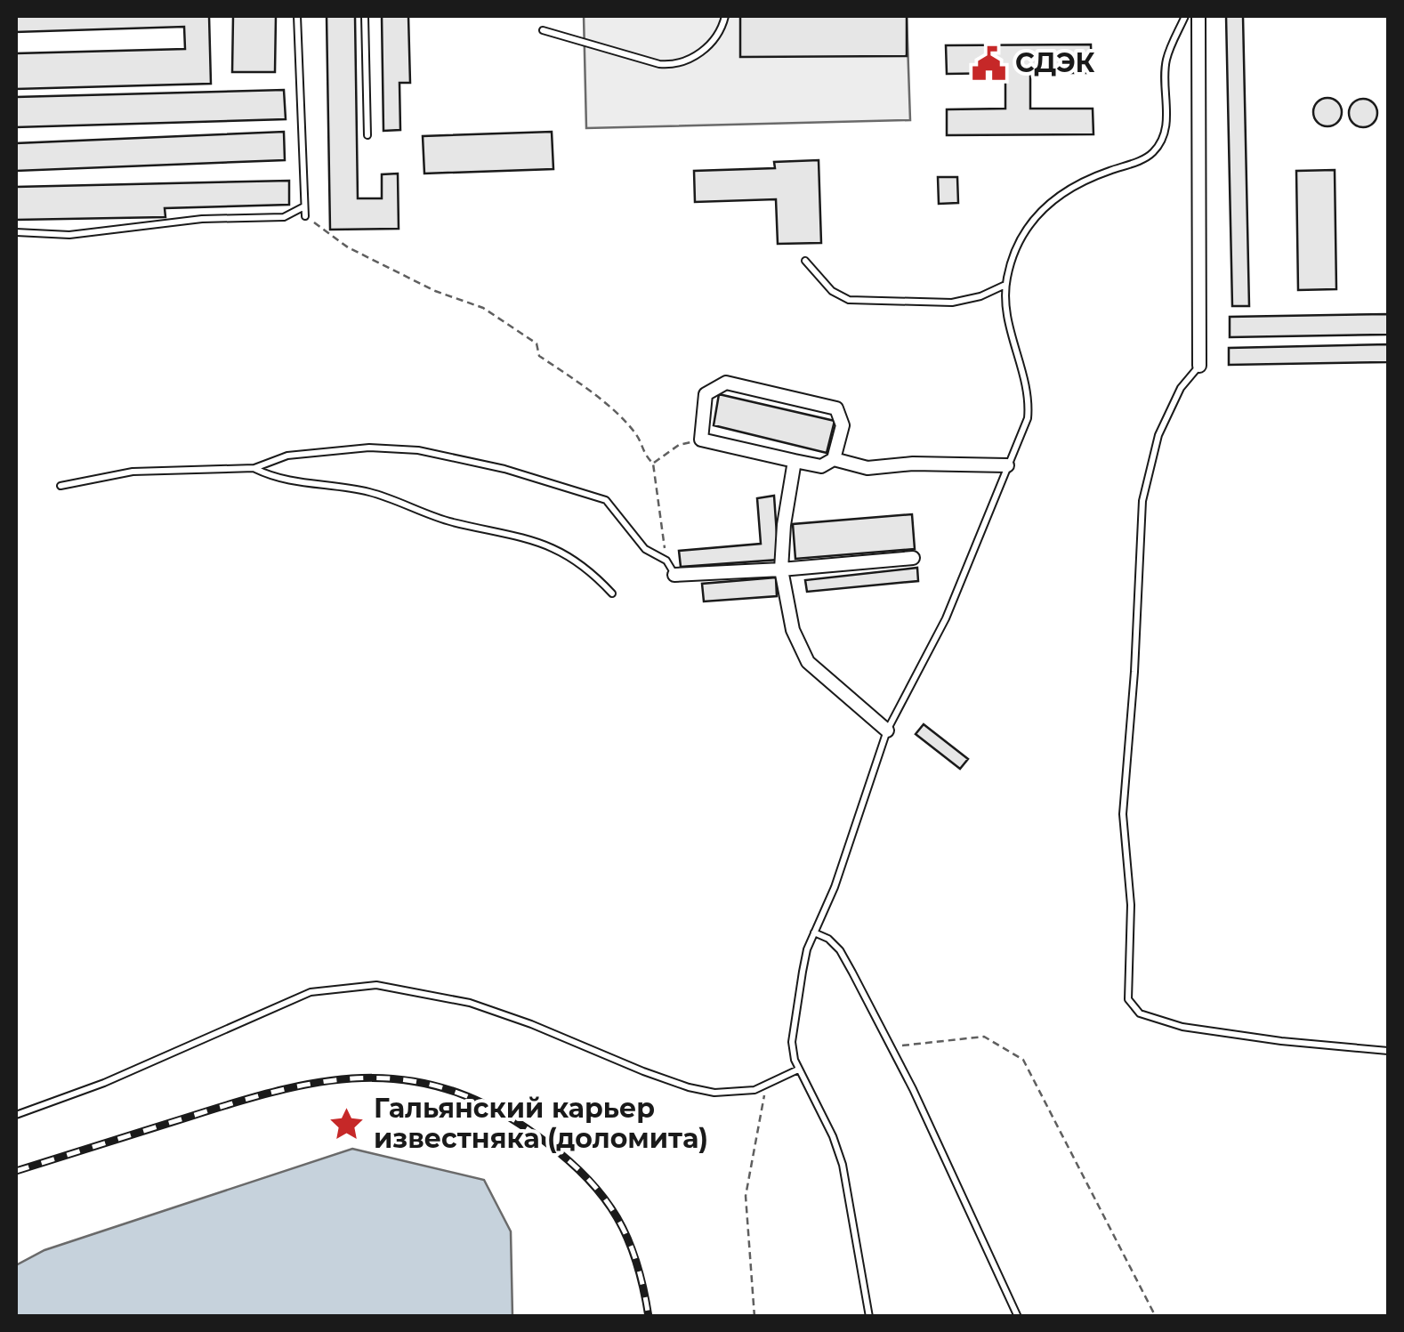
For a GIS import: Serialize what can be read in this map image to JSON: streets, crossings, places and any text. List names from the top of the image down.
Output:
{
  "places": {
    "public building": ["СДЭК"],
    "place": ["Гальянский карьер известняка (доломита)"]
  }
}
